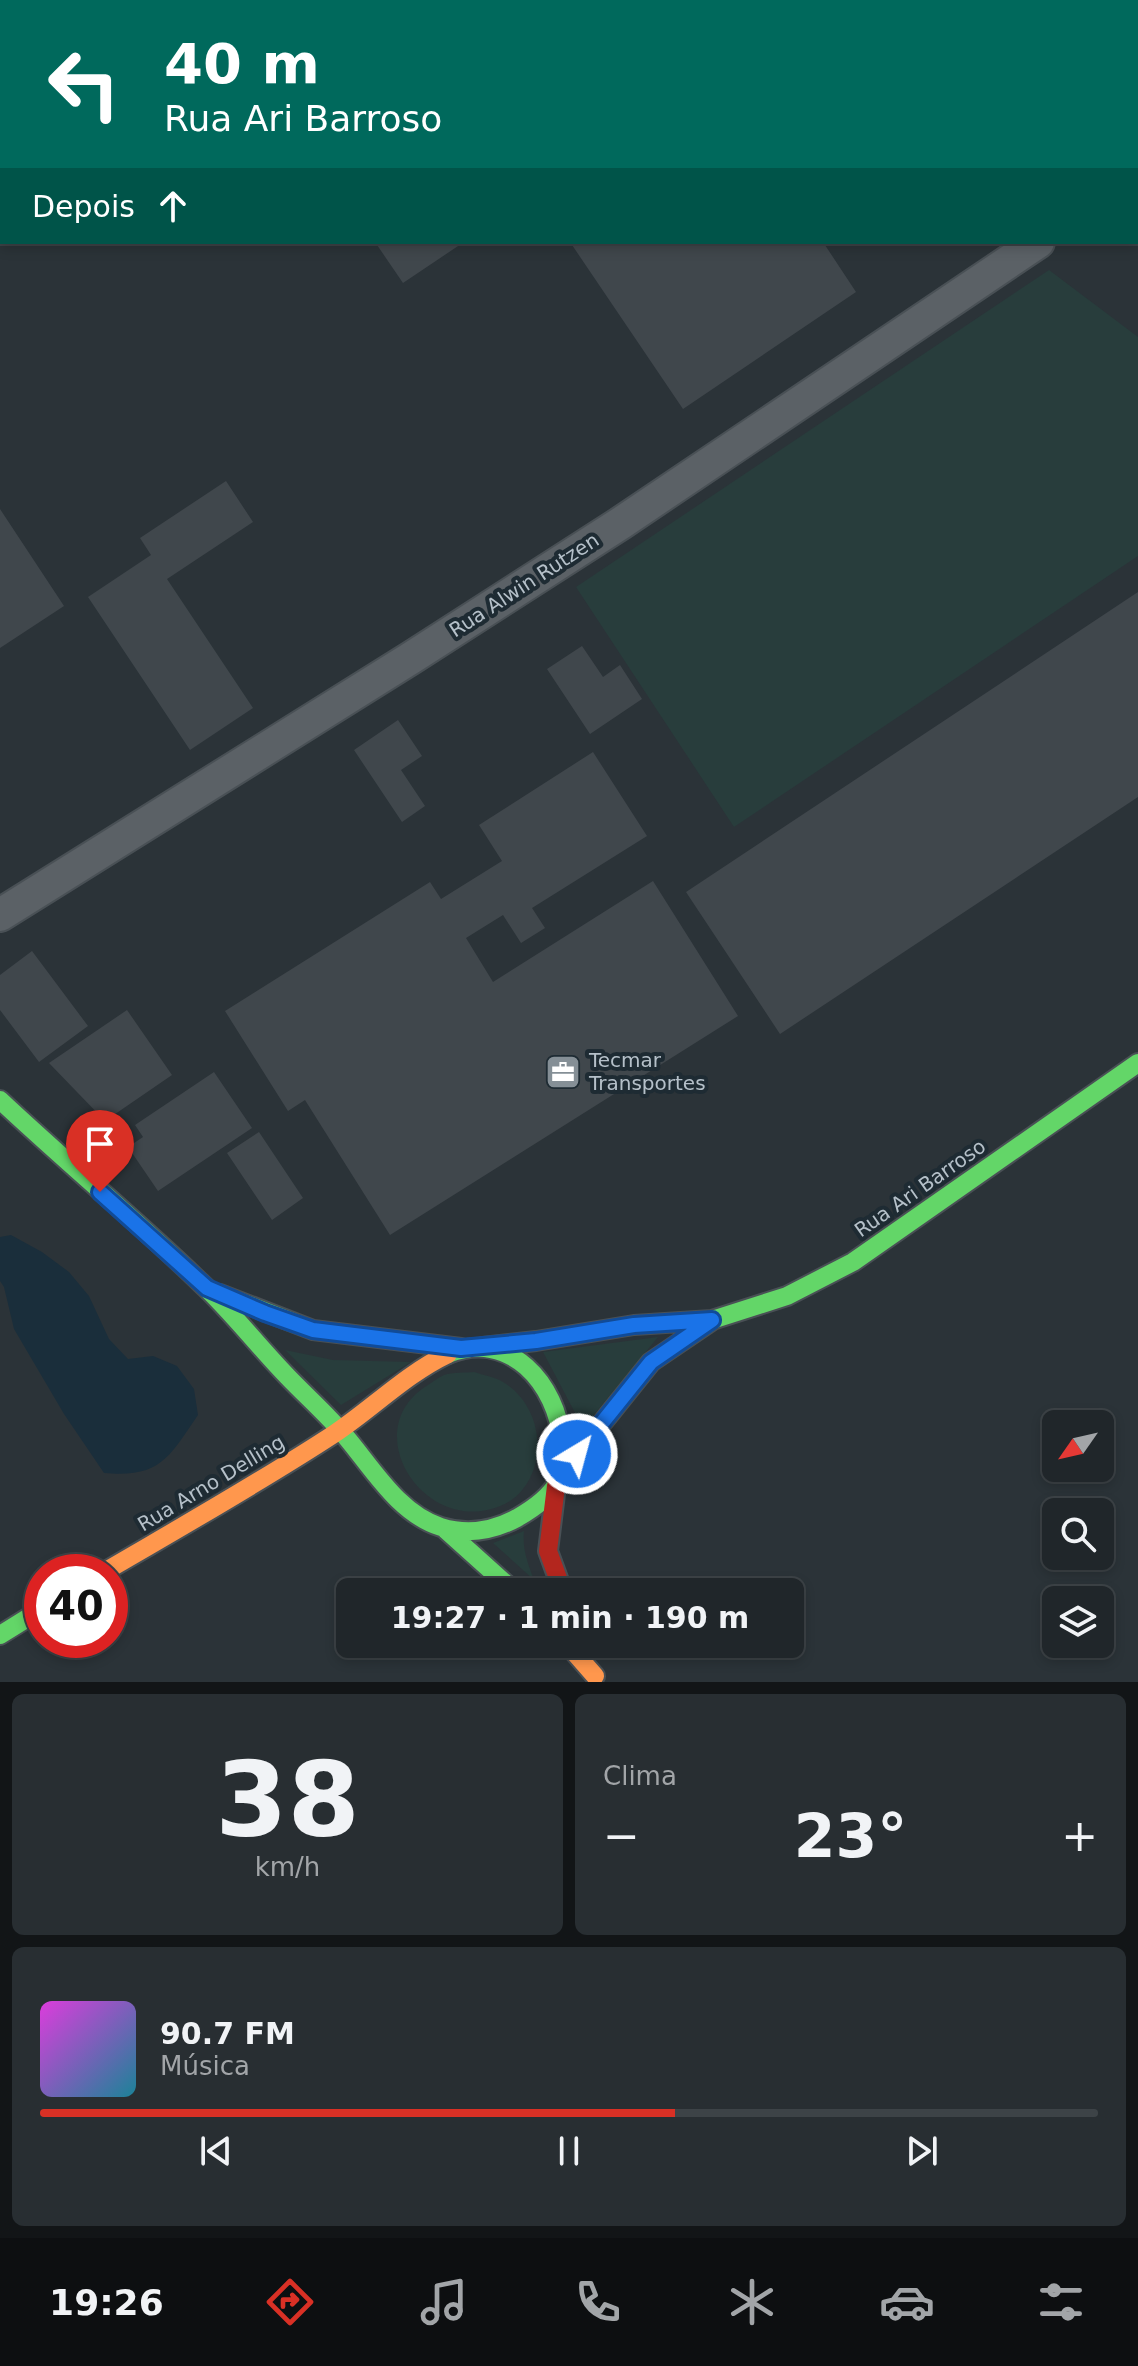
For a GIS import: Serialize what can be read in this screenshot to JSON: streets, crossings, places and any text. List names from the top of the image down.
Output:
{
  "streets": {
    "main road": ["Rua Ari Barroso", "Rua Arno Delling"],
    "street": ["Rua Alwin Rutzen"]
  },
  "crossings": [
    ["Rua Ari Barroso", "Rua Arno Delling"]
  ],
  "places": {
    "office": ["Tecmar Transportes"]
  },
  "north": "bottom left",
  "page": {
    "turn": ["40 m", "Rua Ari Barroso"],
    "then": "Depois",
    "limit": "40",
    "trip": "19:27 · 1 min · 190 m",
    "tile": [
      ["38", "km/h"],
      "Clima"
    ],
    "heat": ["−", "23°", "+"],
    "song": ["90.7 FM", "Música"],
    "tabs": "19:26"
  }
}
